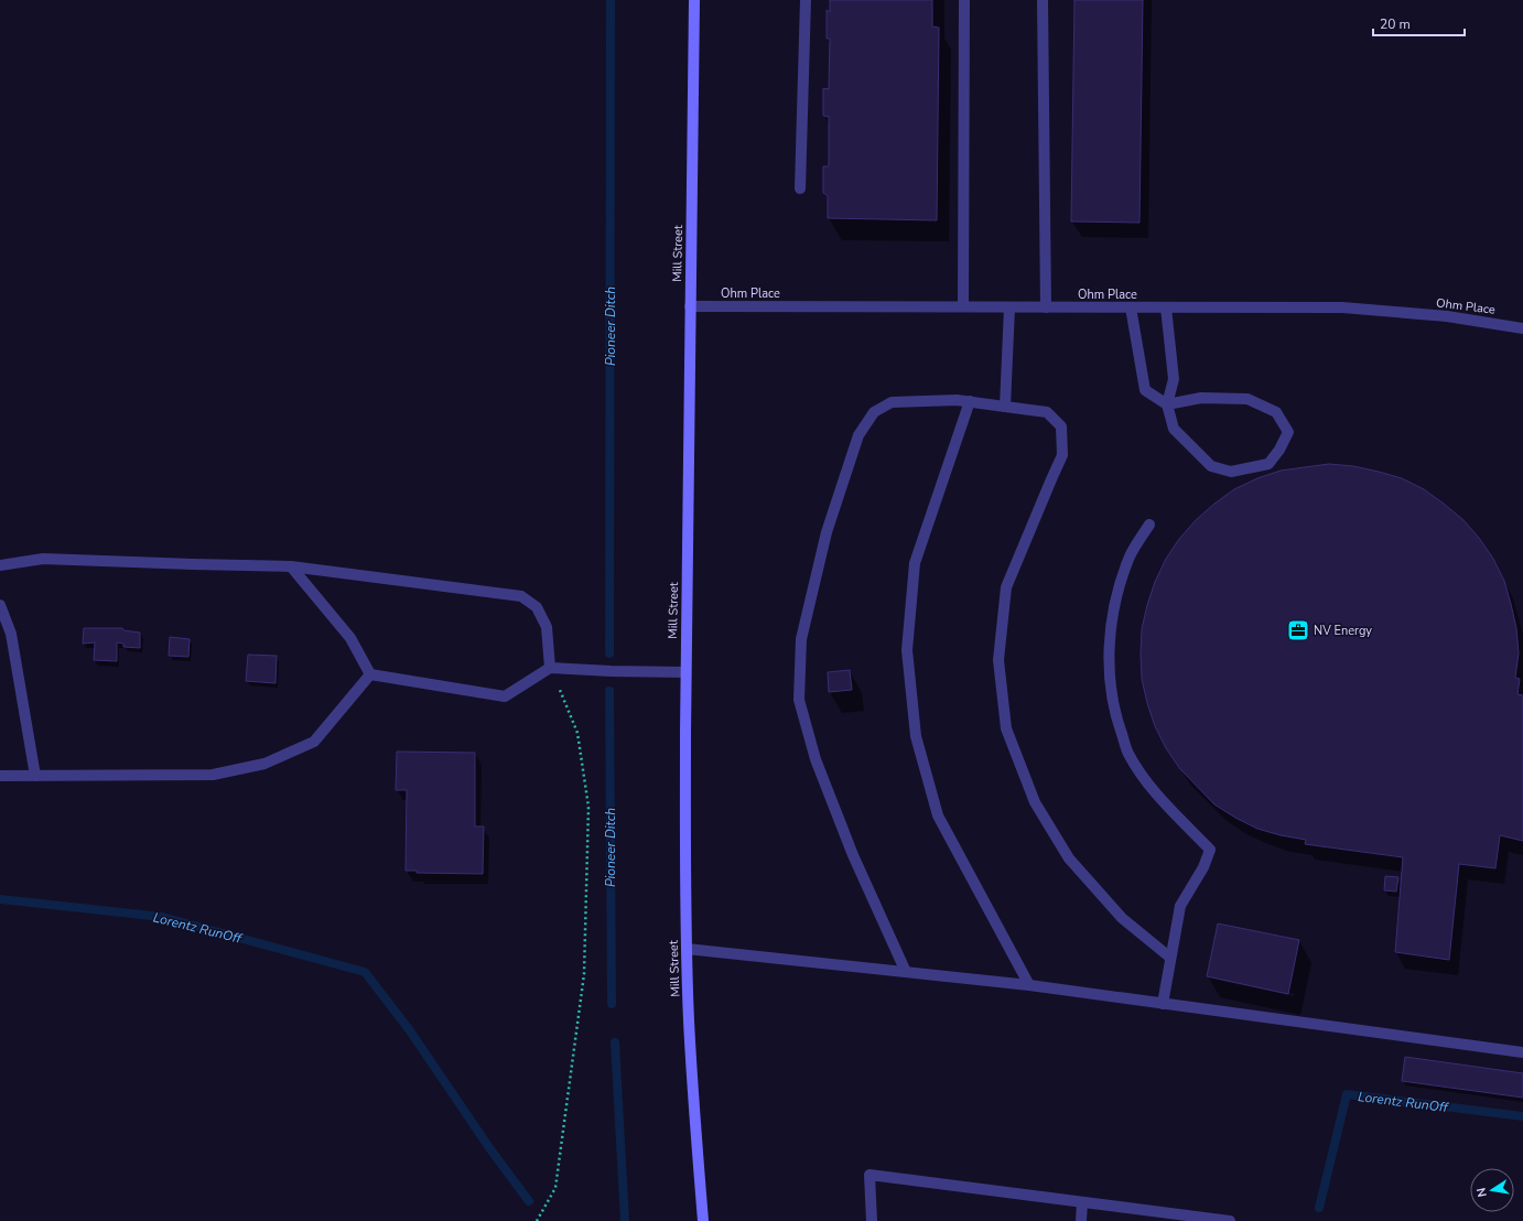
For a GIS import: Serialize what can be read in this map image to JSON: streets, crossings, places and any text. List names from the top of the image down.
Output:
{
  "streets": {
    "main road": ["Mill Street"],
    "street": ["Ohm Place"]
  },
  "crossings": [
    ["Mill Street", "Ohm Place"]
  ],
  "water": ["Pioneer Ditch", "Lorentz RunOff"],
  "places": {
    "office": ["NV Energy"]
  },
  "scale_bar": "20 m",
  "north": "left"
}
